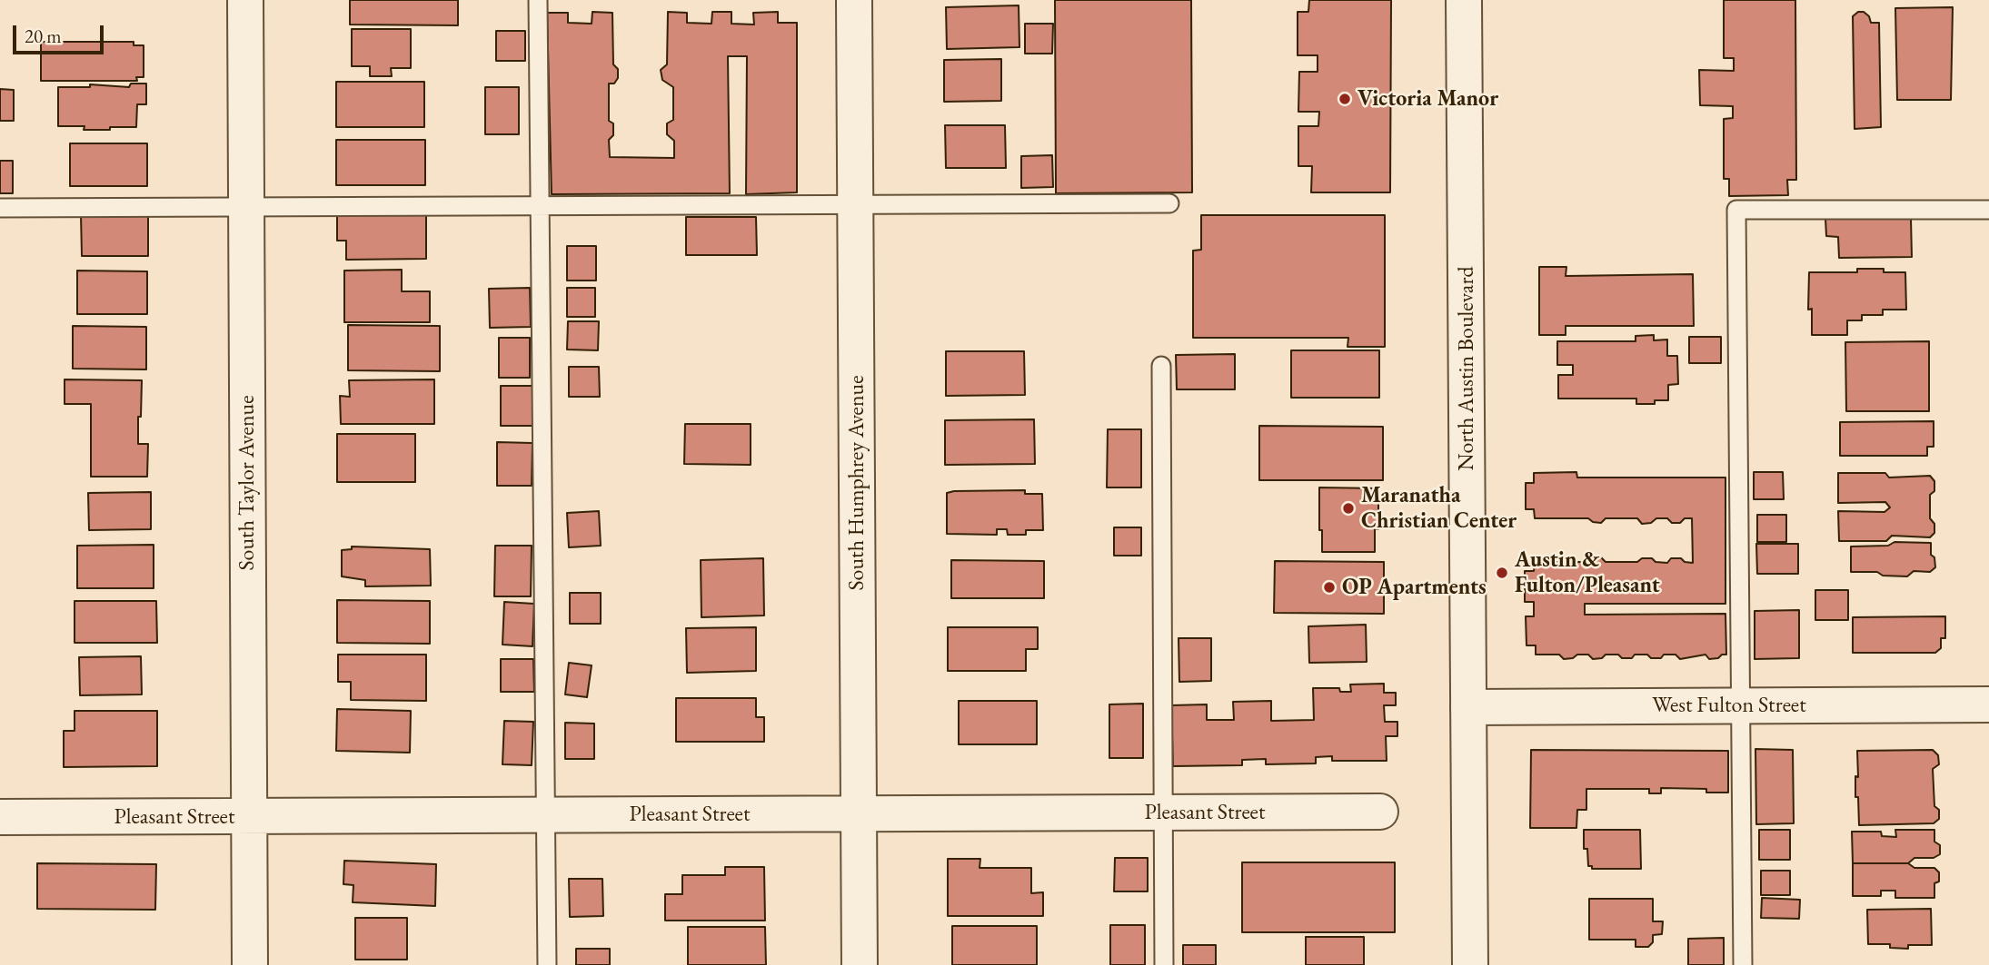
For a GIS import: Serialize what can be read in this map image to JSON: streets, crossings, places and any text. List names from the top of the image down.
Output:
{
  "streets": {
    "street": [
      "North Austin Boulevard",
      "South Taylor Avenue",
      "South Humphrey Avenue",
      "West Fulton Street",
      "Pleasant Street"
    ]
  },
  "crossings": [
    ["North Austin Boulevard", "West Fulton Street"],
    ["South Taylor Avenue", "Pleasant Street"],
    ["South Humphrey Avenue", "Pleasant Street"]
  ],
  "places": [
    "Victoria Manor",
    "Maranatha Christian Center",
    "Austin & Fulton/Pleasant",
    "OP Apartments"
  ],
  "scale_bar": "20 m"
}
